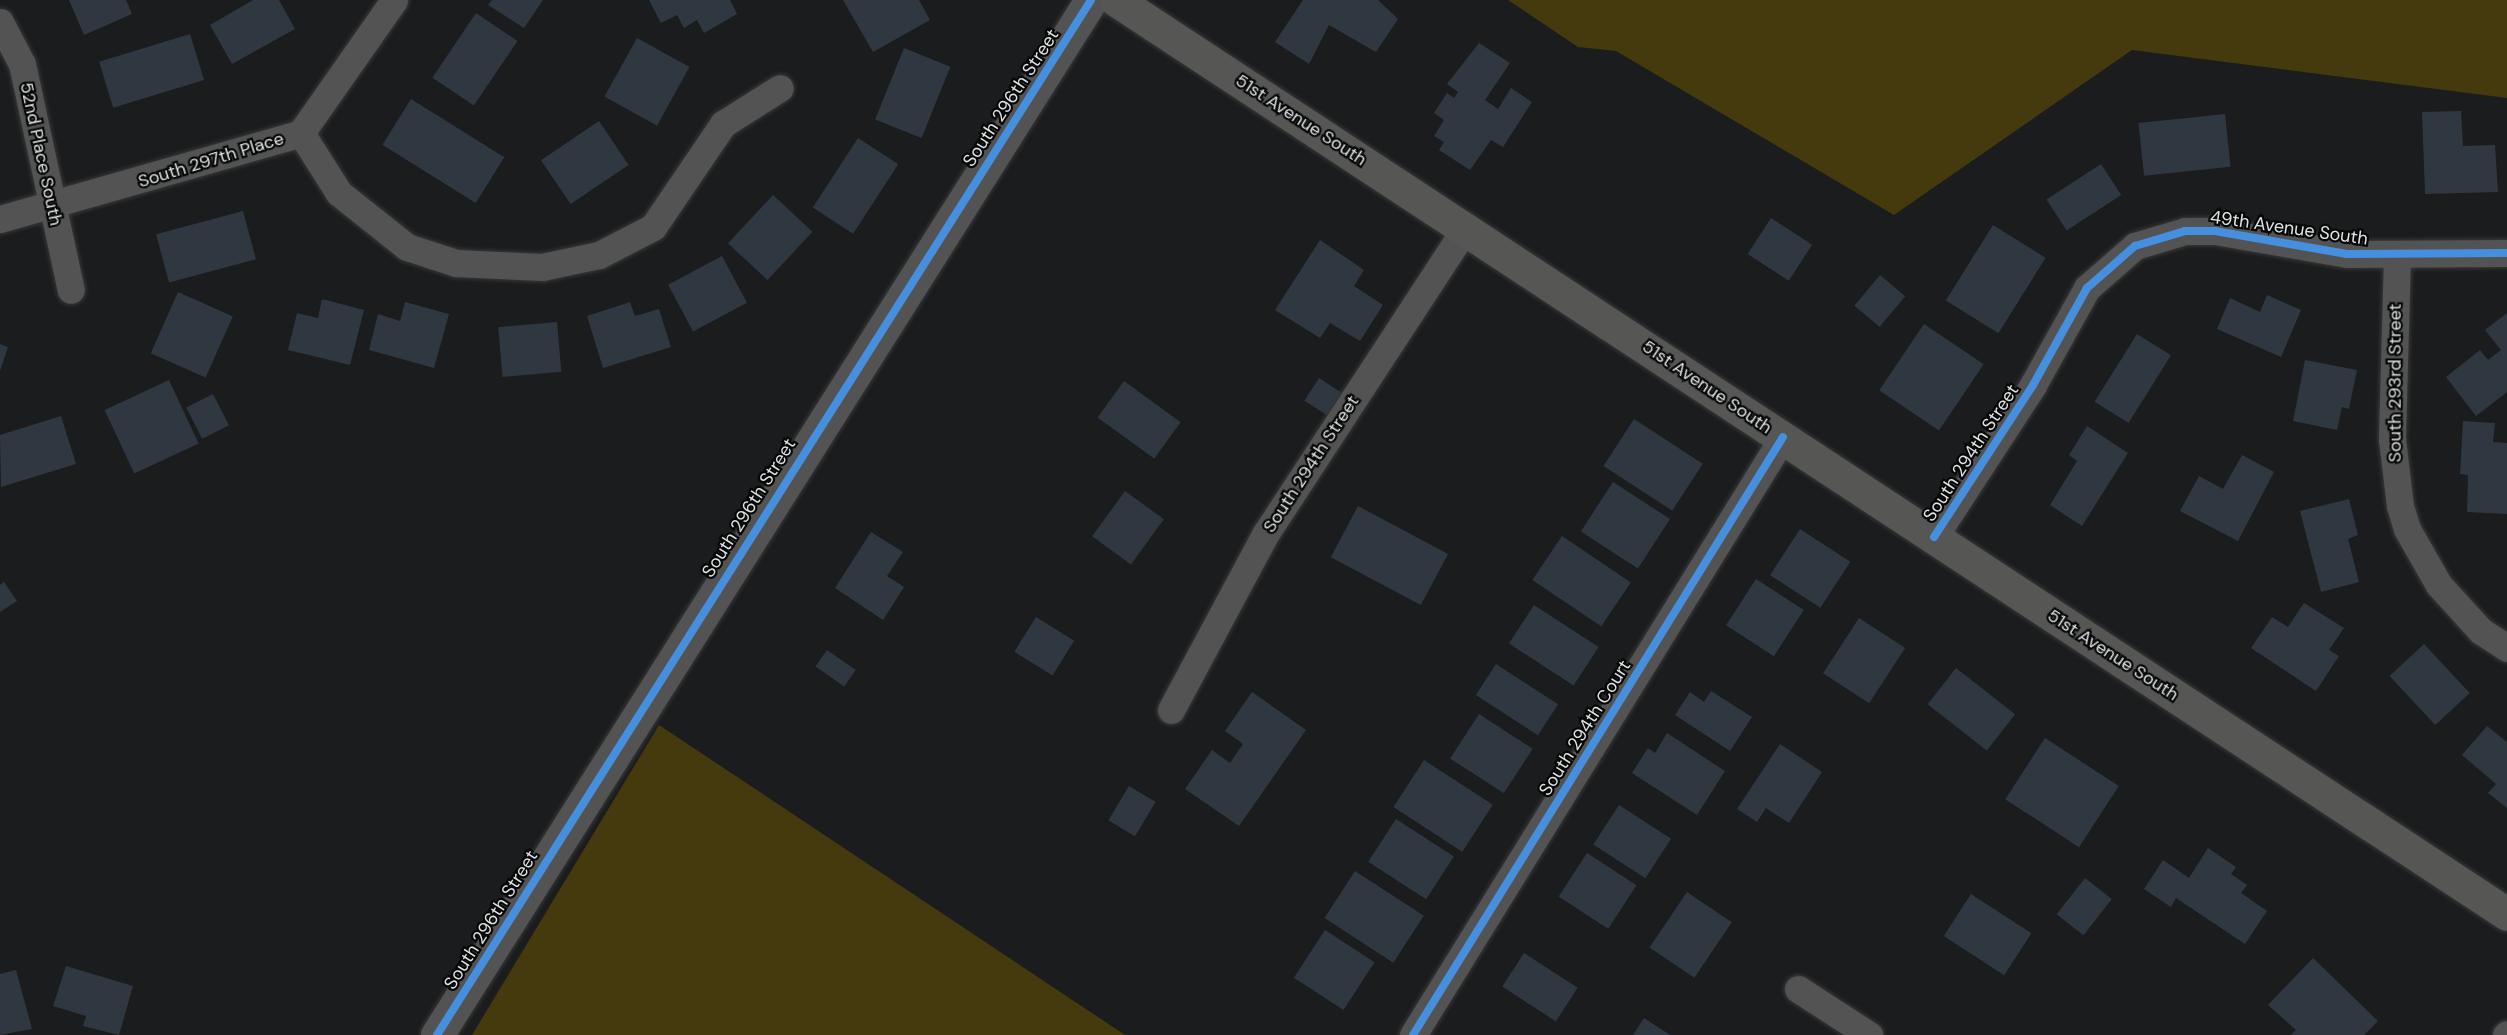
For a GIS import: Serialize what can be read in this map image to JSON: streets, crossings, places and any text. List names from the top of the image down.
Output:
{
  "streets": {
    "main road": ["51st Avenue South"],
    "street": [
      "South 296th Street",
      "52nd Place South",
      "South 297th Place",
      "49th Avenue South",
      "South 293rd Street",
      "South 294th Street",
      "South 294th Court"
    ]
  },
  "crossings": [
    ["51st Avenue South", "South 294th Street"],
    ["51st Avenue South", "South 294th Court"],
    ["52nd Place South", "South 297th Place"],
    ["49th Avenue South", "South 293rd Street"],
    ["49th Avenue South", "South 294th Street"]
  ]
}
